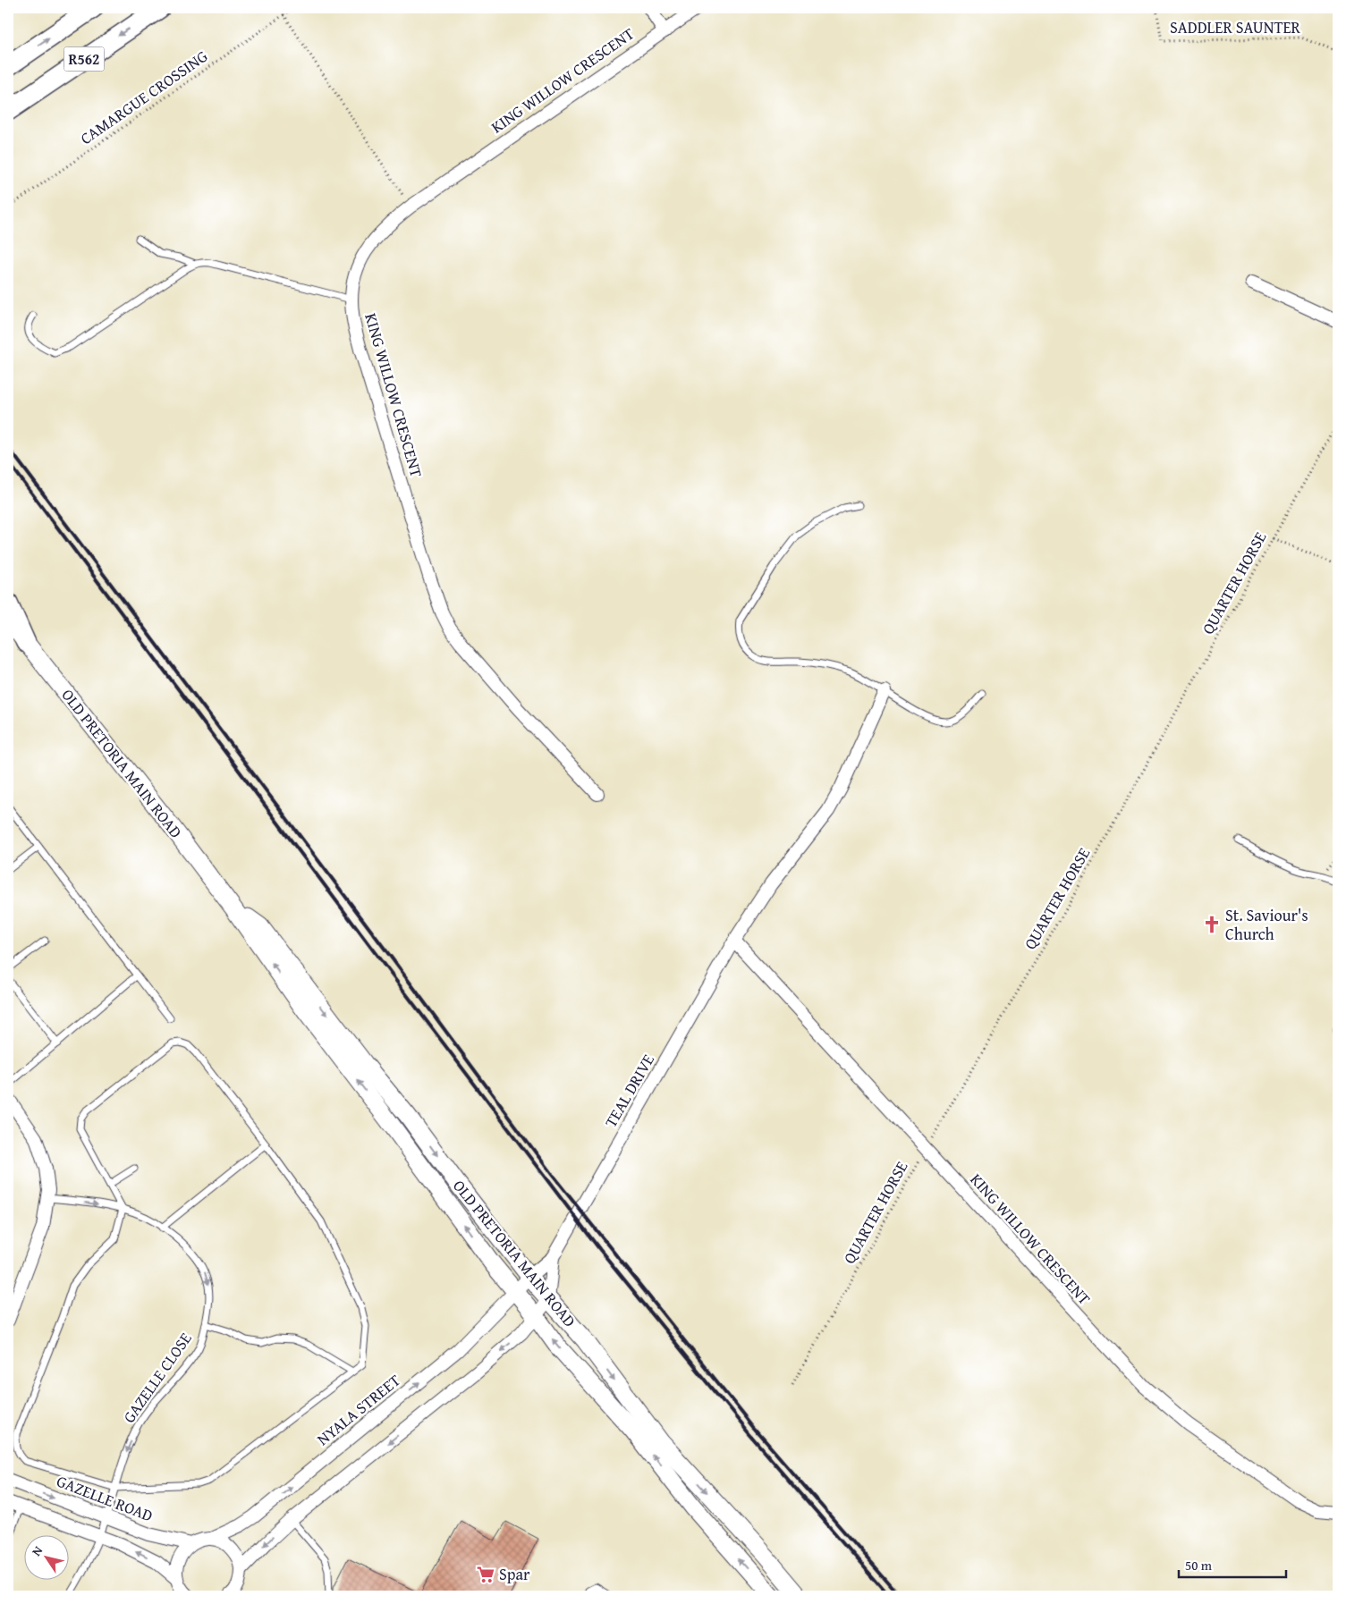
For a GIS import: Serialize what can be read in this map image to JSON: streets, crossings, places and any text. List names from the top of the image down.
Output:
{
  "streets": {
    "main road": ["R562", "OLD PRETORIA MAIN ROAD"],
    "street": [
      "KING WILLOW CRESCENT",
      "TEAL DRIVE",
      "NYALA STREET",
      "GAZELLE ROAD"
    ],
    "lane": ["GAZELLE CLOSE"],
    "path": ["SADDLER SAUNTER", "CAMARGUE CROSSING", "QUARTER HORSE"]
  },
  "crossings": [
    ["KING WILLOW CRESCENT", "QUARTER HORSE"],
    ["KING WILLOW CRESCENT", "TEAL DRIVE"],
    ["OLD PRETORIA MAIN ROAD", "TEAL DRIVE"],
    ["OLD PRETORIA MAIN ROAD", "NYALA STREET"],
    ["TEAL DRIVE", "NYALA STREET"],
    ["GAZELLE CLOSE", "GAZELLE ROAD"],
    ["NYALA STREET", "GAZELLE ROAD"]
  ],
  "places": {
    "church": ["St. Saviour's Church"],
    "supermarket": ["Spar"]
  },
  "scale_bar": "50 m",
  "north": "top left"
}
